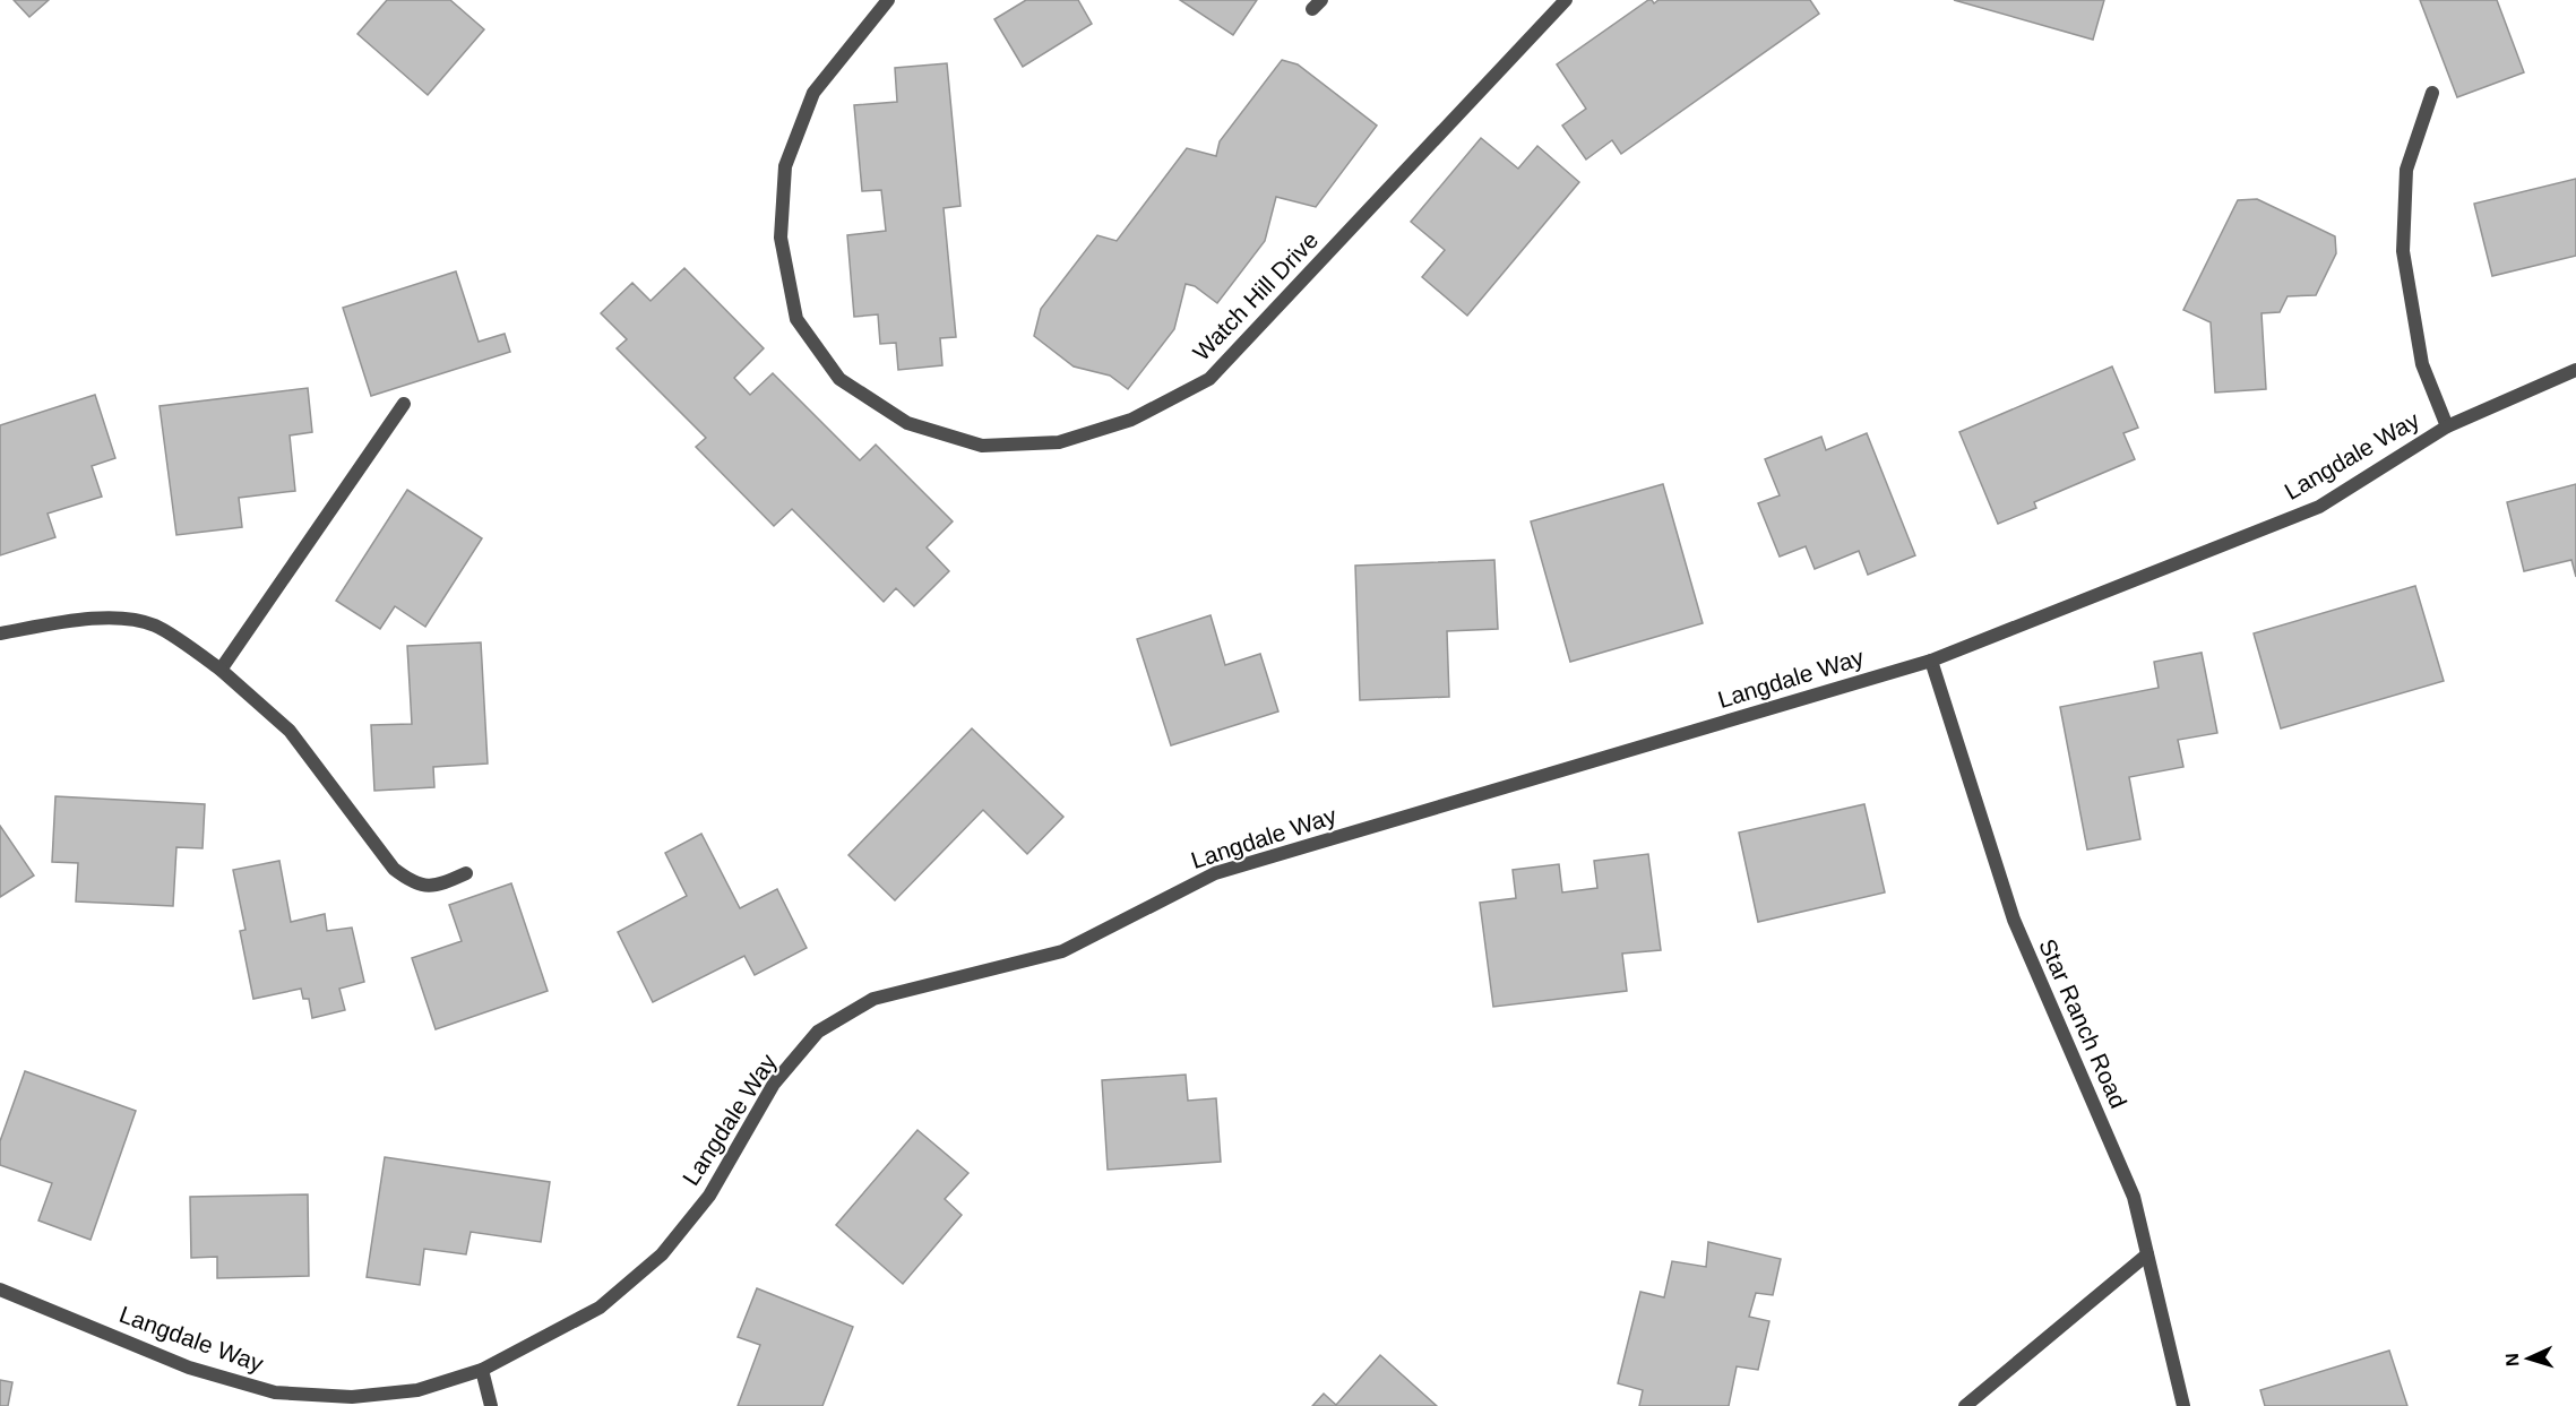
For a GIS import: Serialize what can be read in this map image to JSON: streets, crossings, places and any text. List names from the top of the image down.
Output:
{
  "streets": {
    "street": ["Watch Hill Drive", "Langdale Way", "Star Ranch Road"]
  },
  "crossings": [
    ["Langdale Way", "Star Ranch Road"]
  ],
  "north": "left"
}
